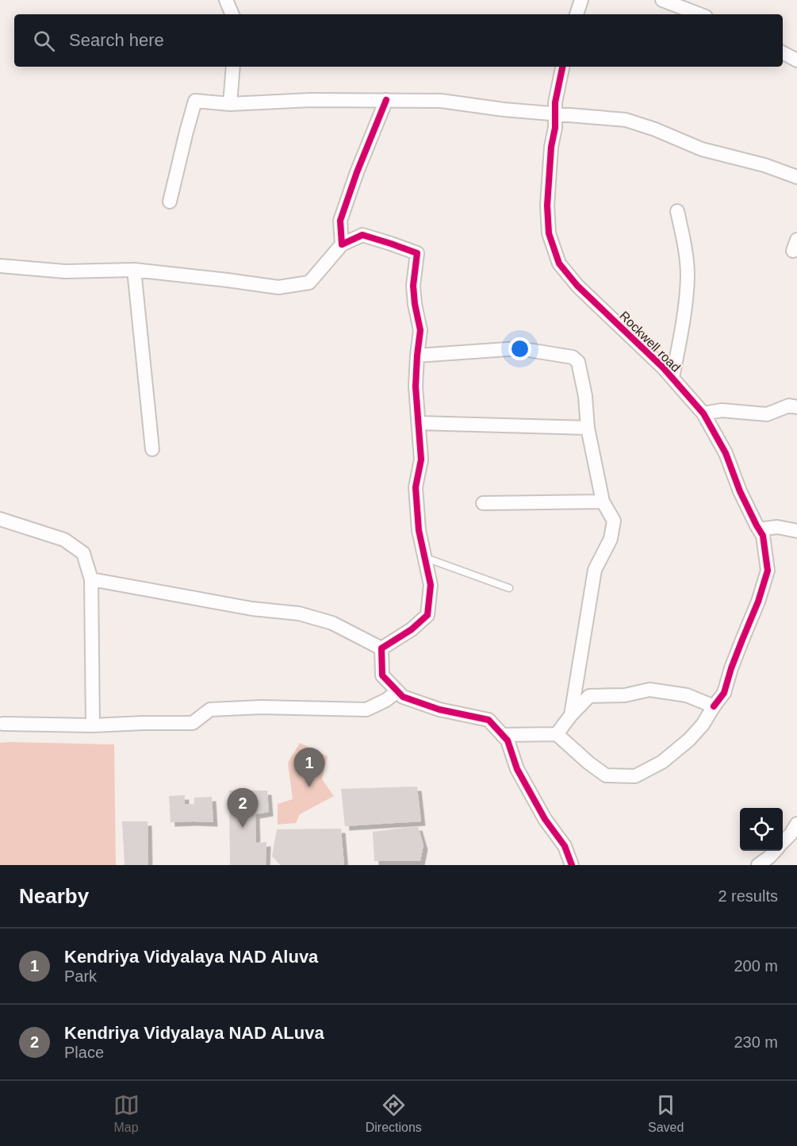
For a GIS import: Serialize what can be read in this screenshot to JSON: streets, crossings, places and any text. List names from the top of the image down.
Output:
{
  "streets": {
    "street": ["Rockwell road"]
  },
  "page": {
    "search": "Search here",
    "pins": ["1", "2"],
    "heading": ["Nearby", "2 results"],
    "list": [
      {
        "mark": "1",
        "name": "Kendriya Vidyalaya NAD Aluva",
        "note": "Park",
        "value": "200 m"
      },
      {
        "mark": "2",
        "name": "Kendriya Vidyalaya NAD ALuva",
        "note": "Place",
        "value": "230 m"
      }
    ],
    "nav": ["Map", "Directions", "Saved"]
  }
}
